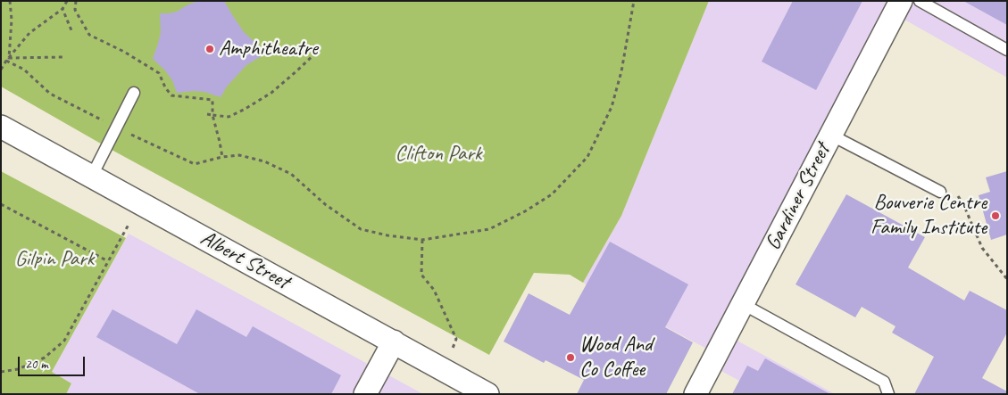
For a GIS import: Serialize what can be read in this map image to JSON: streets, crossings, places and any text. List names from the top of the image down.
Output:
{
  "streets": {
    "street": ["Gardiner Street", "Albert Street"]
  },
  "parks": ["Clifton Park", "Gilpin Park"],
  "places": ["Amphitheatre", "Bouverie Centre Family Institute", "Wood And Co Coffee"],
  "scale_bar": "20 m"
}
